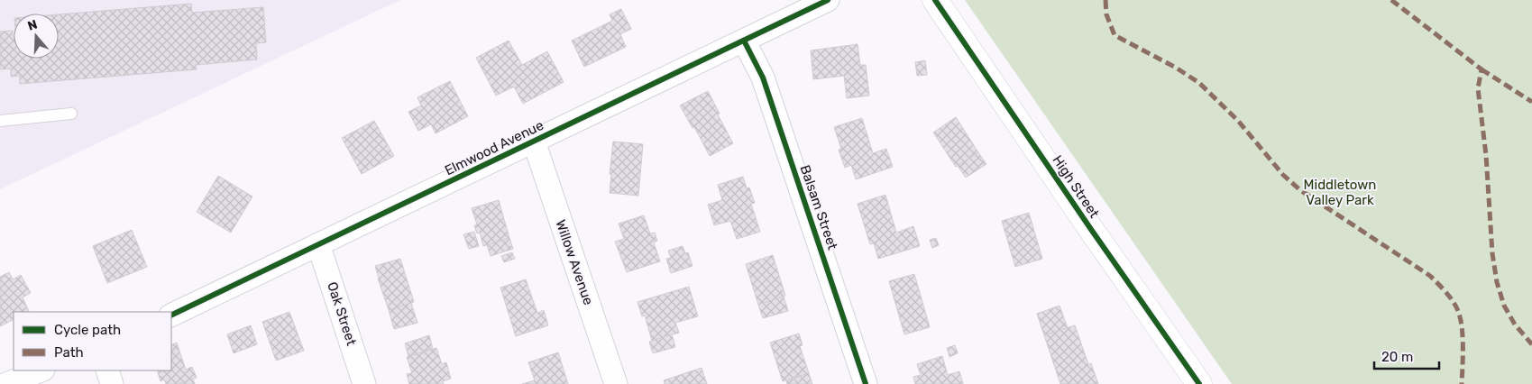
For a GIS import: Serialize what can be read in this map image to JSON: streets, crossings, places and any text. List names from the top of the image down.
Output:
{
  "streets": {
    "street": [
      "Elmwood Avenue",
      "High Street",
      "Balsam Street",
      "Willow Avenue",
      "Oak Street"
    ]
  },
  "crossings": [
    ["Elmwood Avenue", "Balsam Street"],
    ["Elmwood Avenue", "Willow Avenue"],
    ["Elmwood Avenue", "Oak Street"]
  ],
  "parks": ["Middletown Valley Park"],
  "legend": ["Cycle path", "Path"],
  "scale_bar": "20 m",
  "north": "top"
}
